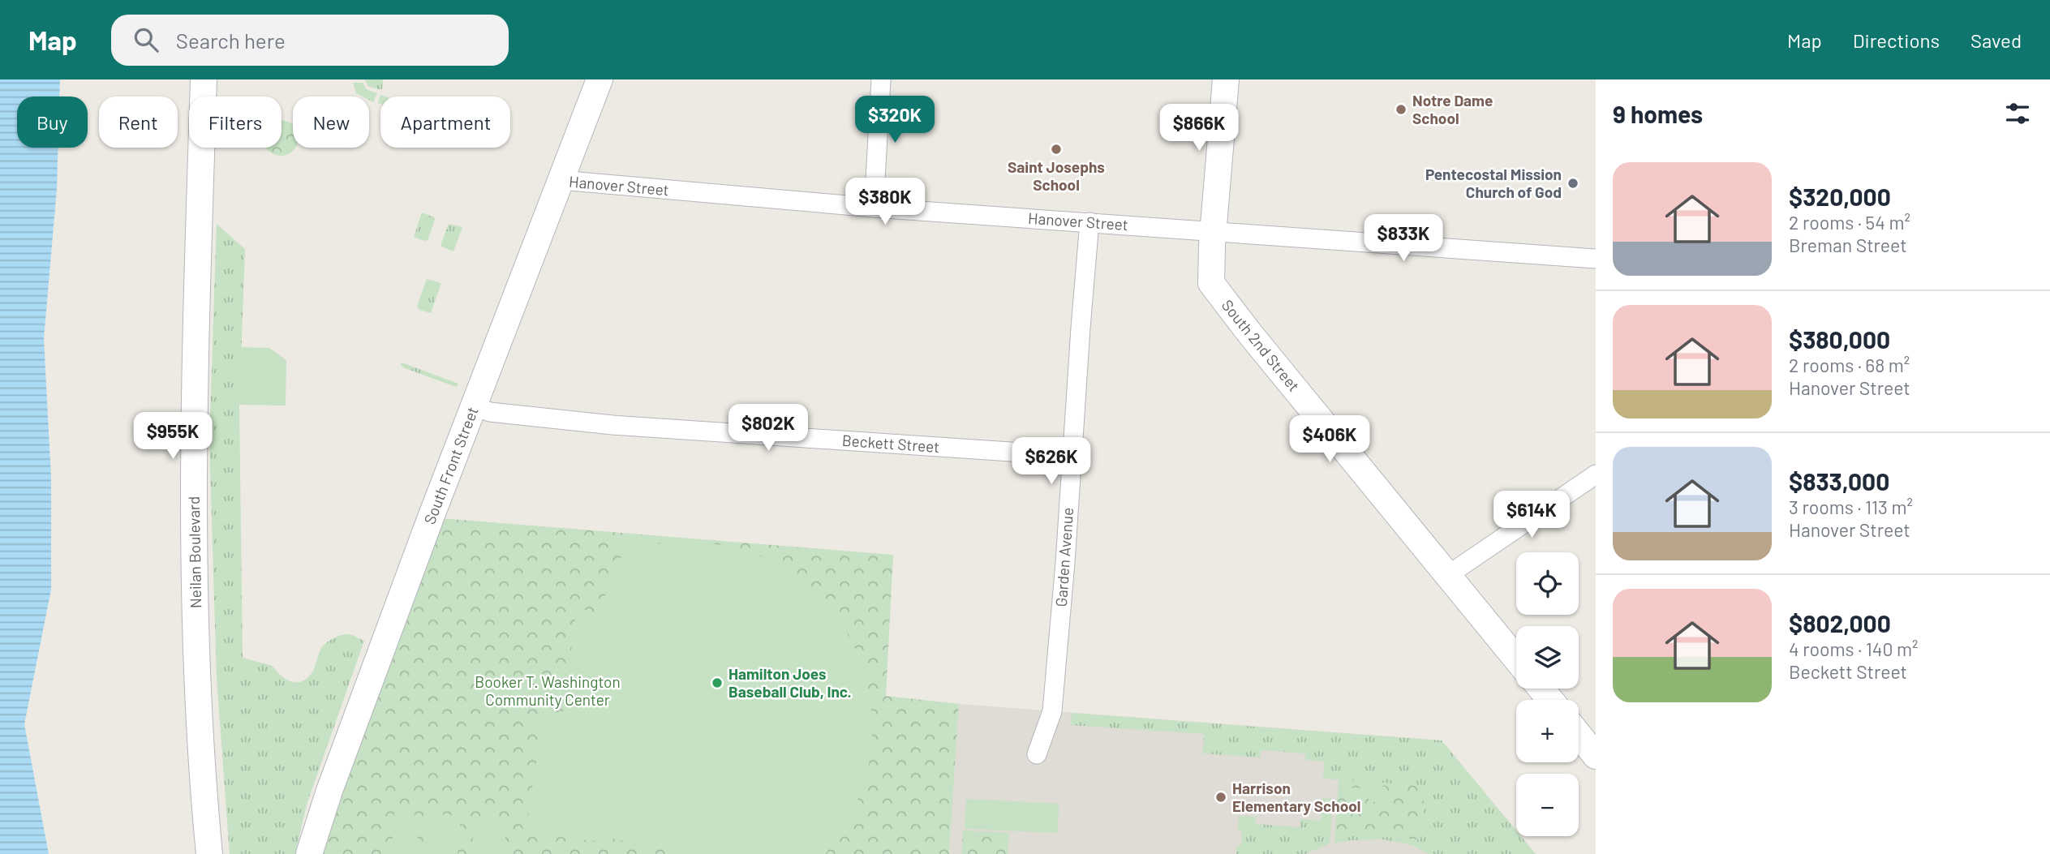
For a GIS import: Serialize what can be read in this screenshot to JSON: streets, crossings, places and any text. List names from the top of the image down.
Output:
{
  "streets": {
    "street": [
      "Hanover Street",
      "South 2nd Street",
      "Beckett Street",
      "South Front Street",
      "Neilan Boulevard",
      "Garden Avenue"
    ]
  },
  "crossings": [
    ["Hanover Street", "South 2nd Street"],
    ["Hanover Street", "South Front Street"],
    ["Hanover Street", "Garden Avenue"],
    ["Beckett Street", "South Front Street"],
    ["Beckett Street", "Garden Avenue"]
  ],
  "parks": ["Booker T. Washington Community Center"],
  "places": [
    "Notre Dame School",
    "Saint Josephs School",
    "Pentecostal Mission Church of God",
    "Hamilton Joes Baseball Club, Inc.",
    "Harrison Elementary School"
  ],
  "page": {
    "header": "Map",
    "search": "Search here",
    "nav": ["Map", "Directions", "Saved"],
    "heading": "9 homes",
    "price": [
      "$320K",
      "$866K",
      "$380K",
      "$833K",
      "$802K",
      "$955K",
      "$406K",
      "$626K",
      "$614K"
    ],
    "chip": [
      "Buy",
      "Rent",
      "Filters",
      "New",
      "Apartment"
    ],
    "list": [
      {
        "name": "$320,000",
        "note": "2 rooms · 54 m² · Breman Street"
      },
      {
        "name": "$380,000",
        "note": "2 rooms · 68 m² · Hanover Street"
      },
      {
        "name": "$833,000",
        "note": "3 rooms · 113 m² · Hanover Street"
      },
      {
        "name": "$802,000",
        "note": "4 rooms · 140 m² · Beckett Street"
      }
    ],
    "map_buttons": ["+", "−"]
  }
}
